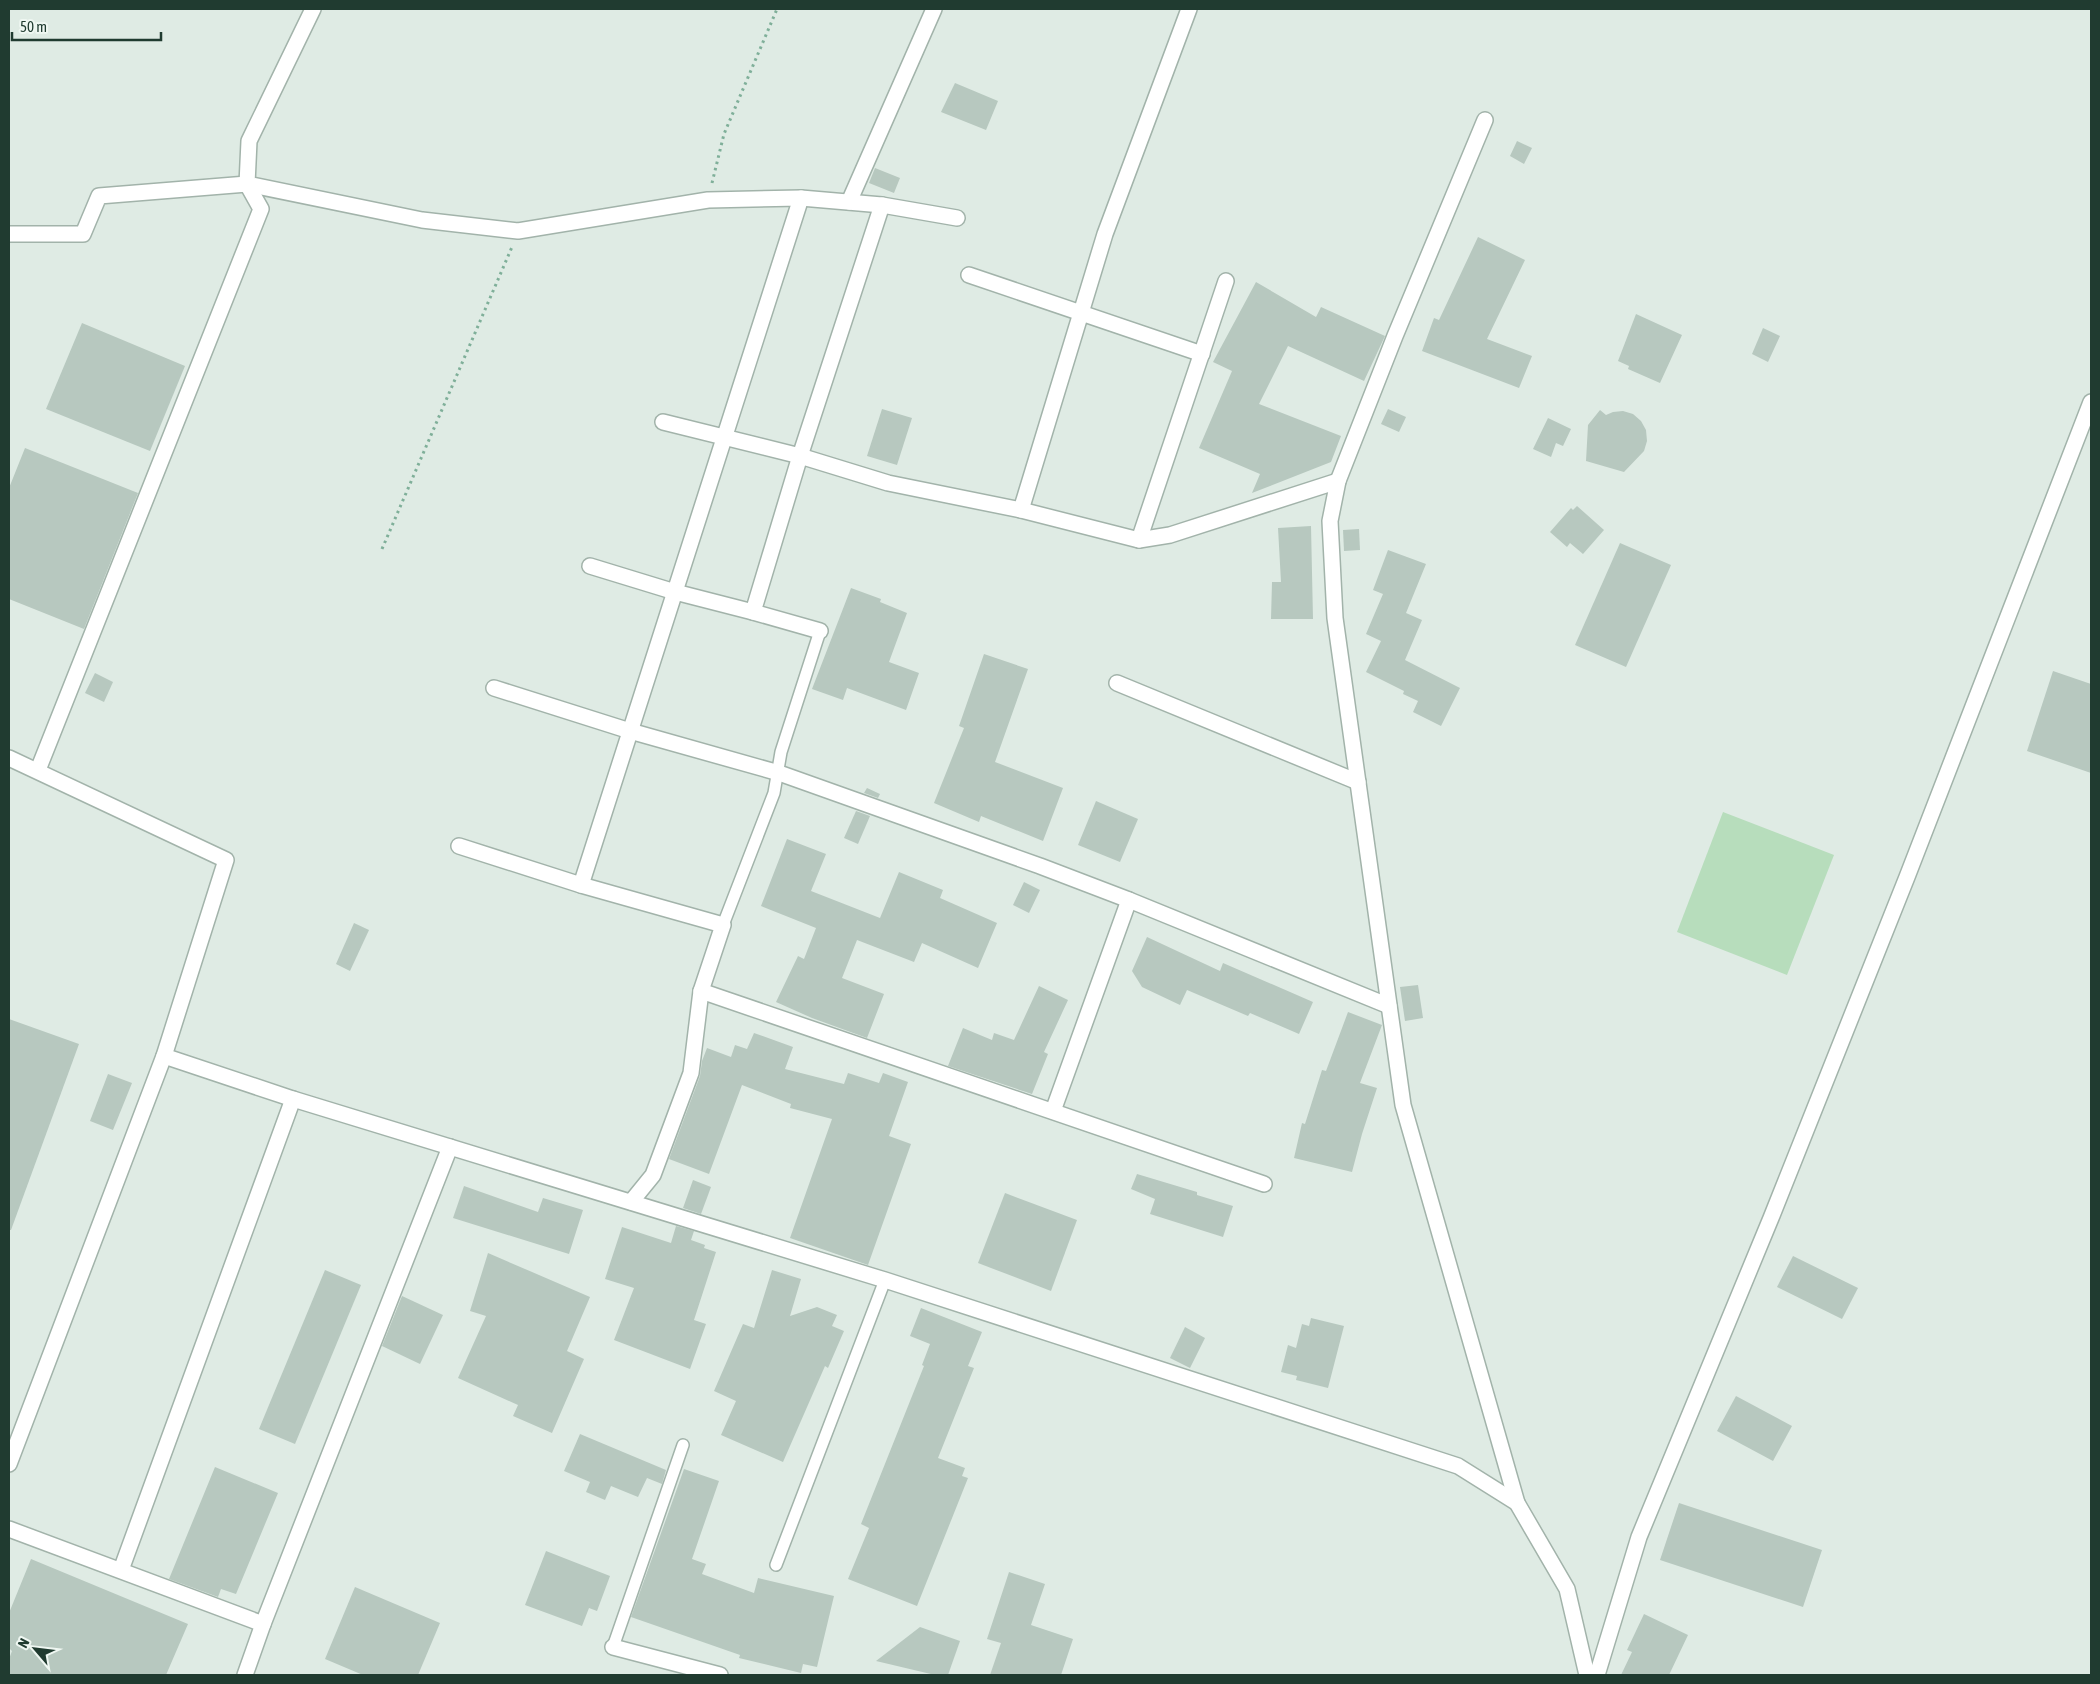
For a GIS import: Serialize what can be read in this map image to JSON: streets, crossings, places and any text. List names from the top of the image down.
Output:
{
  "scale_bar": "50 m",
  "north": "top left"
}
